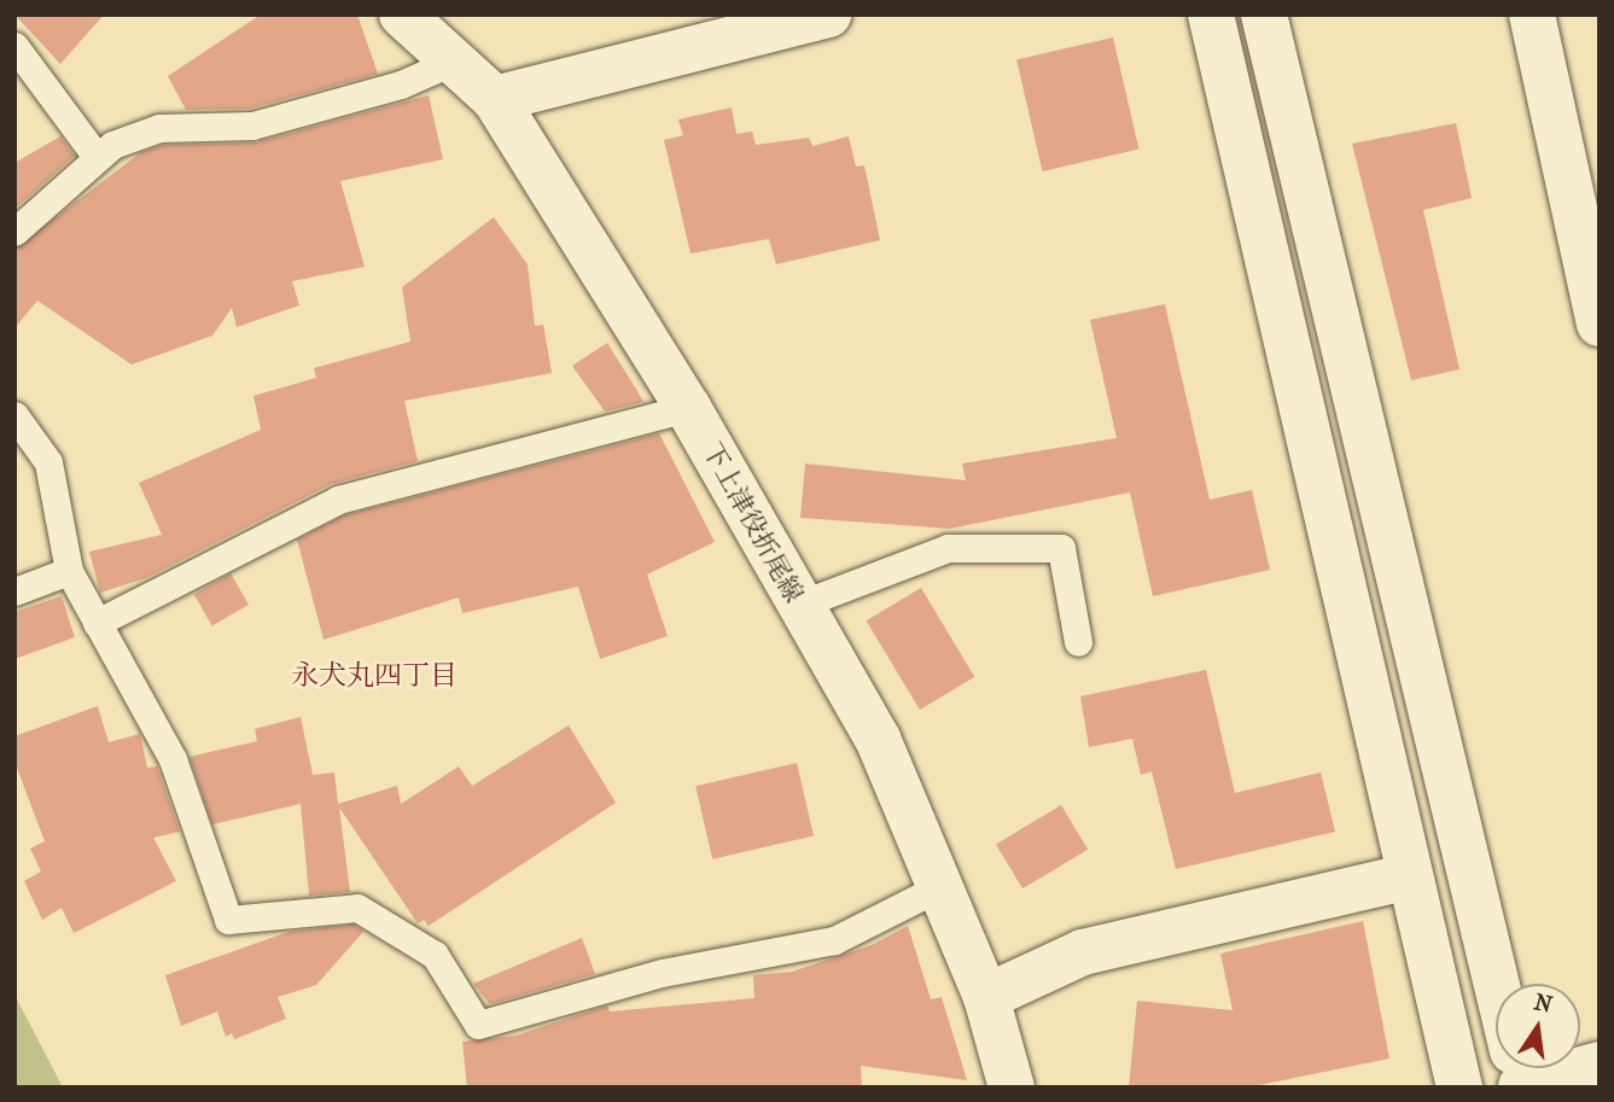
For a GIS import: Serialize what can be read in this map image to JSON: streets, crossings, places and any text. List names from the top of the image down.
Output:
{
  "streets": {
    "street": ["下上津役折尾線"]
  },
  "districts": ["永犬丸四丁目"],
  "north": "top"
}
